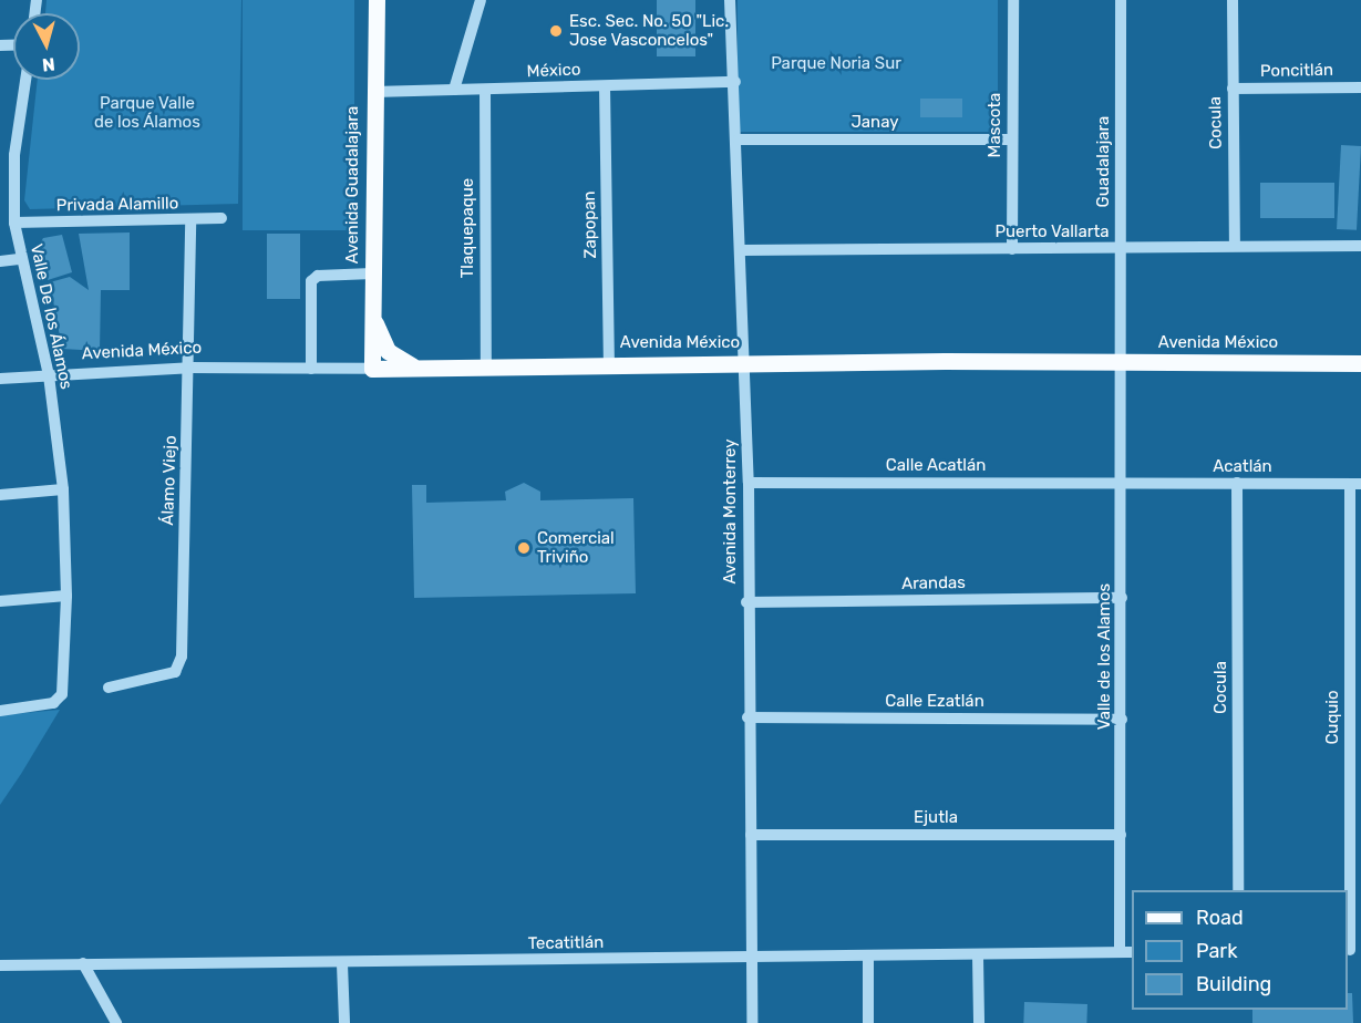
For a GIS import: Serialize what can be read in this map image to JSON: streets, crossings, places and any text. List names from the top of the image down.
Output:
{
  "streets": {
    "main road": ["Avenida Guadalajara", "Avenida México"],
    "street": [
      "México",
      "Poncitlán",
      "Janay",
      "Cocula",
      "Mascota",
      "Guadalajara",
      "Privada Alamillo",
      "Zapopan",
      "Tlaquepaque",
      "Puerto Vallarta",
      "Valle De los Álamos",
      "Calle Acatlán",
      "Acatlán",
      "Álamo Viejo",
      "Avenida Monterrey",
      "Arandas",
      "Valle de los Alamos",
      "Calle Ezatlán",
      "Cuquio",
      "Ejutla",
      "Tecatitlán"
    ]
  },
  "crossings": [
    ["México", "Avenida Guadalajara"],
    ["México", "Zapopan"],
    ["México", "Tlaquepaque"],
    ["México", "Avenida Monterrey"],
    ["Poncitlán", "Cocula"],
    ["Janay", "Mascota"],
    ["Janay", "Avenida Monterrey"],
    ["Cocula", "Puerto Vallarta"],
    ["Cocula", "Acatlán"],
    ["Mascota", "Puerto Vallarta"],
    ["Guadalajara", "Puerto Vallarta"],
    ["Guadalajara", "Avenida México"],
    ["Guadalajara", "Valle de los Alamos"],
    ["Avenida Guadalajara", "Avenida México"],
    ["Privada Alamillo", "Valle De los Álamos"],
    ["Privada Alamillo", "Álamo Viejo"],
    ["Zapopan", "Avenida México"],
    ["Tlaquepaque", "Avenida México"],
    ["Puerto Vallarta", "Avenida Monterrey"],
    ["Valle De los Álamos", "Avenida México"],
    ["Avenida México", "Álamo Viejo"],
    ["Avenida México", "Avenida Monterrey"],
    ["Avenida México", "Valle de los Alamos"],
    ["Calle Acatlán", "Acatlán"],
    ["Calle Acatlán", "Avenida Monterrey"],
    ["Calle Acatlán", "Valle de los Alamos"],
    ["Acatlán", "Valle de los Alamos"],
    ["Acatlán", "Cuquio"],
    ["Avenida Monterrey", "Arandas"],
    ["Avenida Monterrey", "Calle Ezatlán"],
    ["Avenida Monterrey", "Ejutla"],
    ["Avenida Monterrey", "Tecatitlán"],
    ["Arandas", "Valle de los Alamos"],
    ["Valle de los Alamos", "Calle Ezatlán"],
    ["Valle de los Alamos", "Ejutla"],
    ["Valle de los Alamos", "Tecatitlán"]
  ],
  "parks": ["Parque Noria Sur", "Parque Valle de los Álamos"],
  "places": ["Esc. Sec. No. 50 \"Lic. Jose Vasconcelos\"", "Comercial Triviño"],
  "legend": ["Road", "Park", "Building"],
  "north": "bottom"
}
